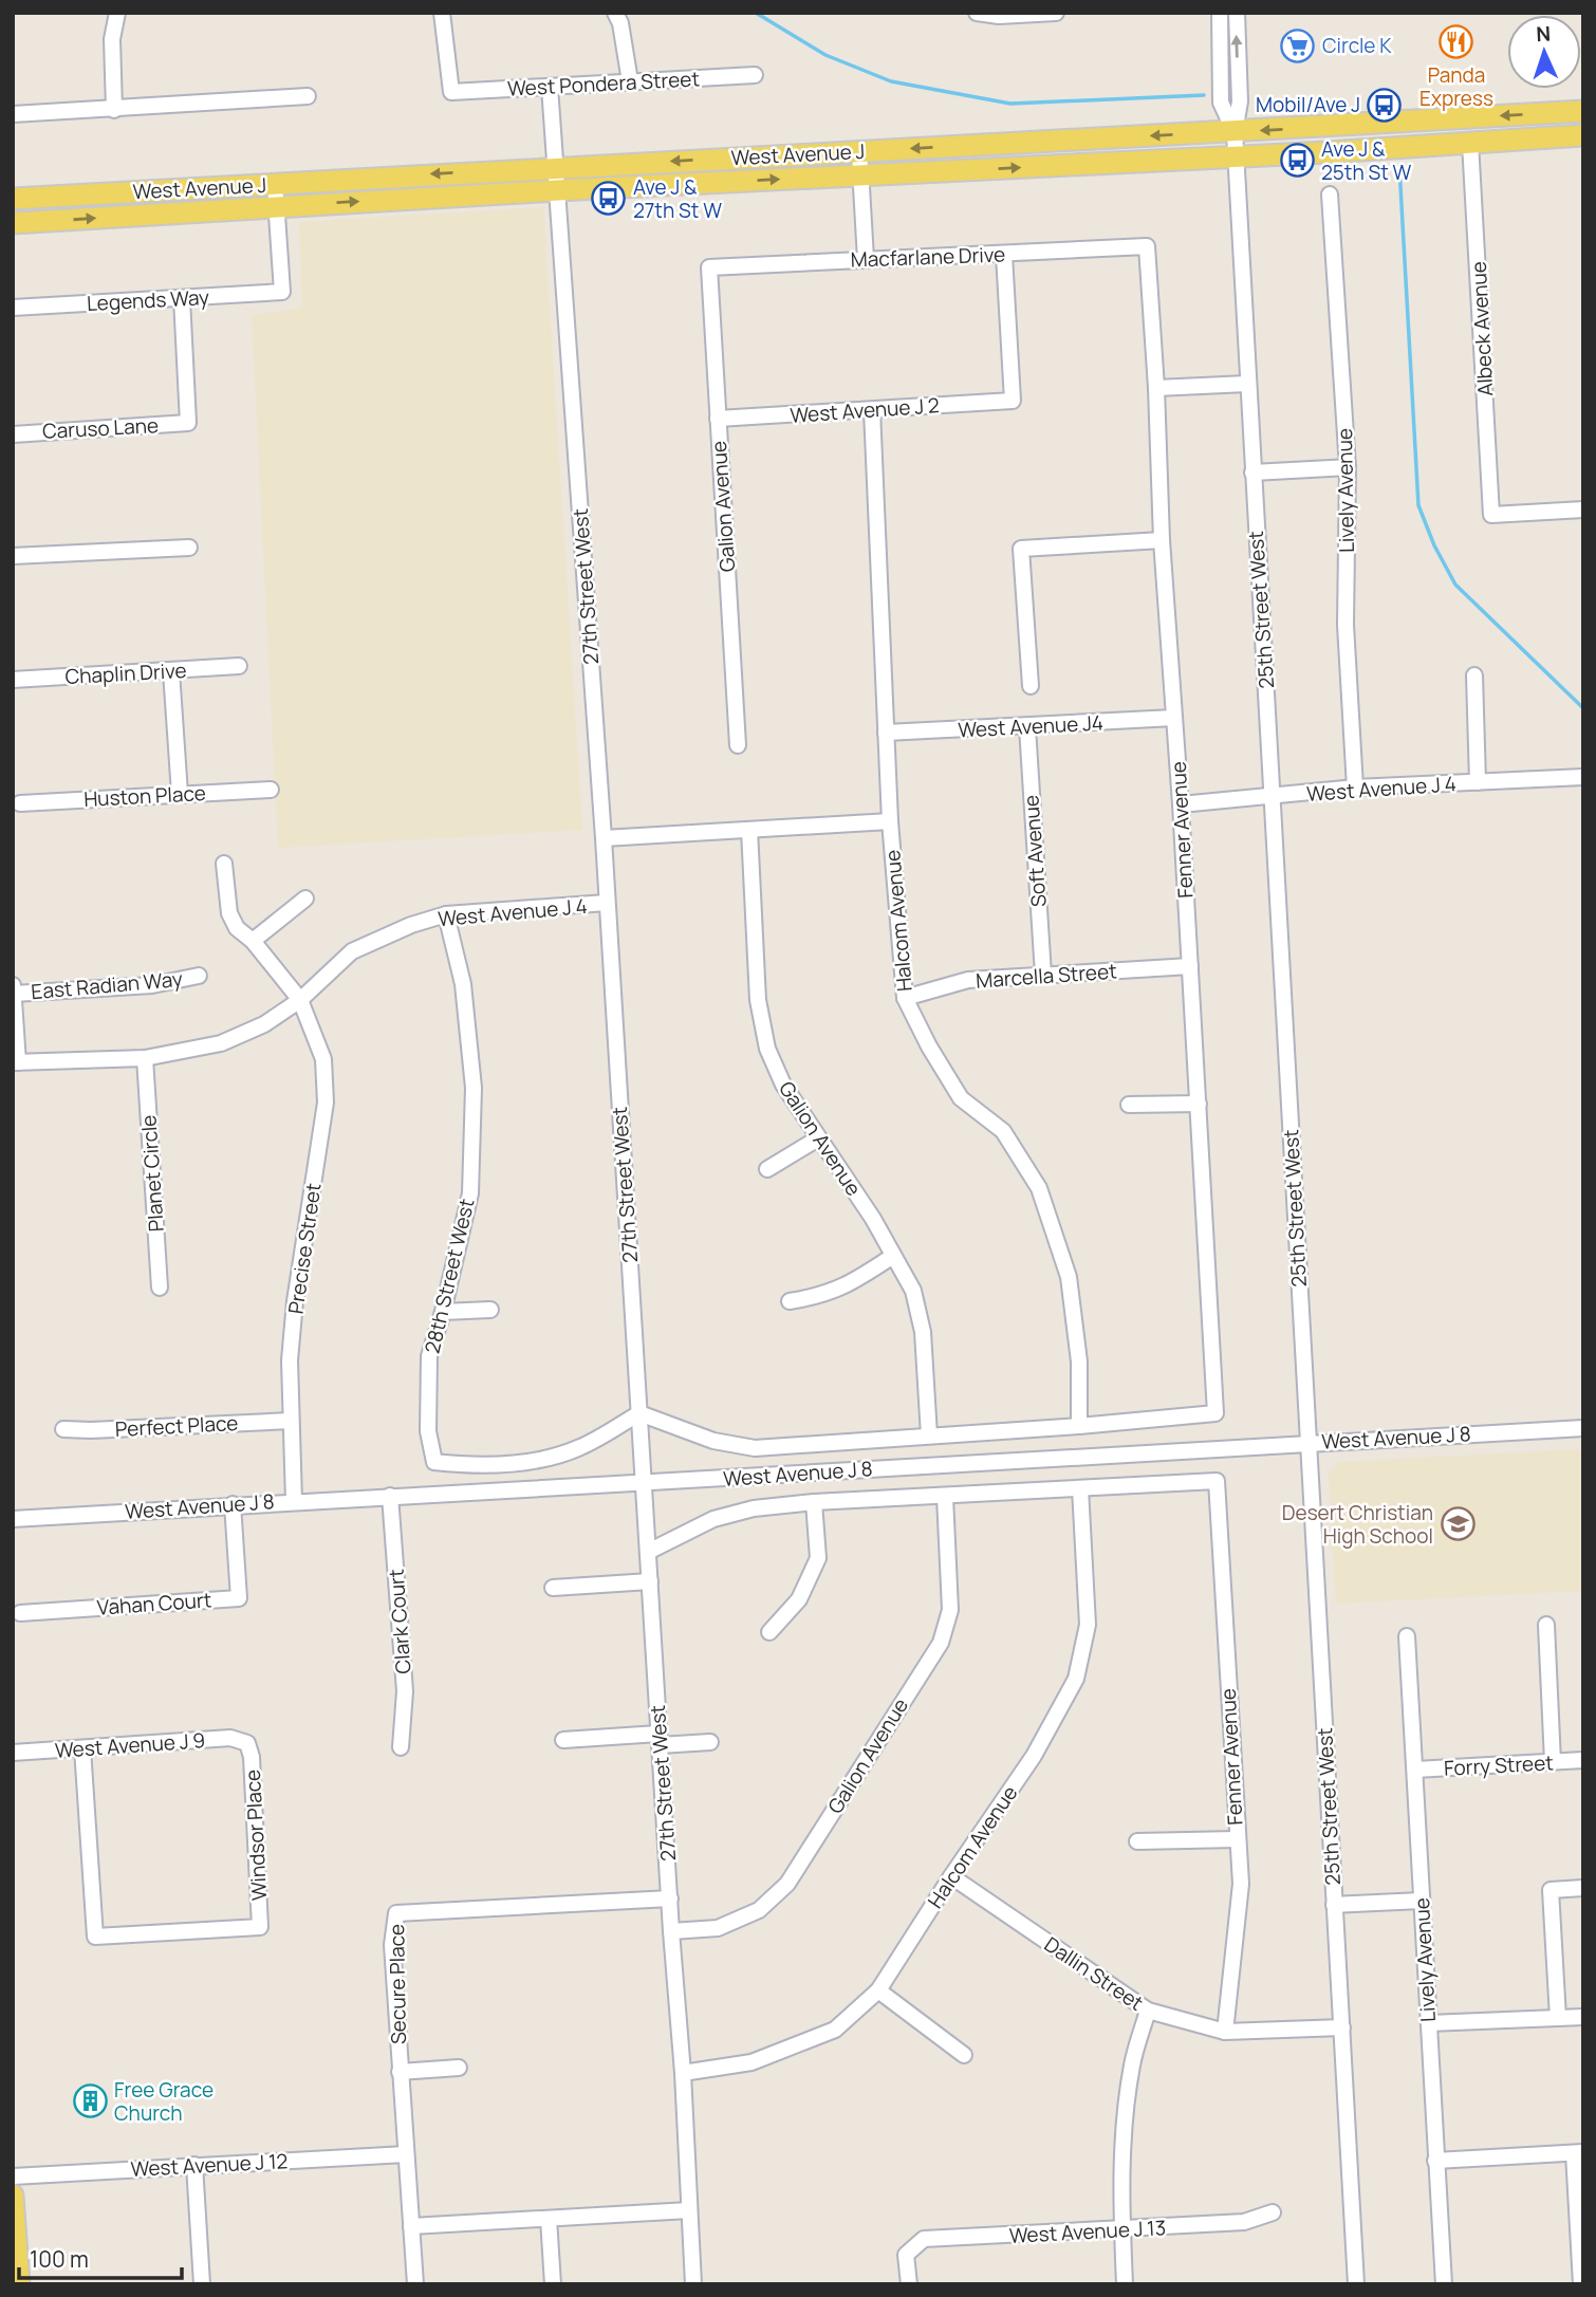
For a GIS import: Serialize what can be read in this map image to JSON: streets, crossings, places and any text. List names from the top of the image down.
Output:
{
  "streets": {
    "main road": ["West Avenue J"],
    "street": [
      "West Pondera Street",
      "Macfarlane Drive",
      "Legends Way",
      "Albeck Avenue",
      "West Avenue J 2",
      "Caruso Lane",
      "Lively Avenue",
      "Galion Avenue",
      "27th Street West",
      "25th Street West",
      "Chaplin Drive",
      "West Avenue J4",
      "West Avenue J 4",
      "Huston Place",
      "Fenner Avenue",
      "Soft Avenue",
      "Halcom Avenue",
      "Marcella Street",
      "East Radian Way",
      "Planet Circle",
      "Precise Street",
      "28th Street West",
      "Perfect Place",
      "West Avenue J 8",
      "Vahan Court",
      "Clark Court",
      "West Avenue J 9",
      "Forry Street",
      "Windsor Place",
      "Dallin Street",
      "Secure Place",
      "West Avenue J 12",
      "West Avenue J 13"
    ]
  },
  "crossings": [
    ["West Pondera Street", "27th Street West"],
    ["West Avenue J", "Legends Way"],
    ["West Avenue J", "Albeck Avenue"],
    ["West Avenue J", "27th Street West"],
    ["West Avenue J", "25th Street West"],
    ["Macfarlane Drive", "West Avenue J 2"],
    ["Macfarlane Drive", "Galion Avenue"],
    ["Macfarlane Drive", "Fenner Avenue"],
    ["Legends Way", "Caruso Lane"],
    ["West Avenue J 2", "Galion Avenue"],
    ["West Avenue J 2", "Halcom Avenue"],
    ["Lively Avenue", "West Avenue J 4"],
    ["Lively Avenue", "Forry Street"],
    ["Galion Avenue", "27th Street West"],
    ["27th Street West", "West Avenue J 4"],
    ["27th Street West", "Halcom Avenue"],
    ["27th Street West", "28th Street West"],
    ["27th Street West", "West Avenue J 8"],
    ["27th Street West", "Secure Place"],
    ["25th Street West", "West Avenue J 4"],
    ["25th Street West", "West Avenue J 8"],
    ["25th Street West", "Dallin Street"],
    ["West Avenue J4", "Fenner Avenue"],
    ["West Avenue J4", "Soft Avenue"],
    ["West Avenue J4", "Halcom Avenue"],
    ["West Avenue J 4", "Fenner Avenue"],
    ["West Avenue J 4", "Planet Circle"],
    ["West Avenue J 4", "Precise Street"],
    ["West Avenue J 4", "28th Street West"],
    ["Fenner Avenue", "Halcom Avenue"],
    ["Fenner Avenue", "Marcella Street"],
    ["Fenner Avenue", "Dallin Street"],
    ["Soft Avenue", "Marcella Street"],
    ["Halcom Avenue", "Marcella Street"],
    ["Halcom Avenue", "Dallin Street"],
    ["Precise Street", "Perfect Place"],
    ["Precise Street", "West Avenue J 8"],
    ["West Avenue J 8", "Vahan Court"],
    ["West Avenue J 8", "Clark Court"],
    ["West Avenue J 9", "Windsor Place"],
    ["Secure Place", "West Avenue J 12"]
  ],
  "places": {
    "restaurant": ["Panda Express"],
    "supermarket": ["Circle K"],
    "bus stop": ["Mobil/Ave J", "Ave J & 25th St W", "Ave J & 27th St W"],
    "school or university": ["Desert Christian High School"],
    "building": ["Free Grace Church"]
  },
  "scale_bar": "100 m",
  "north": "top"
}
